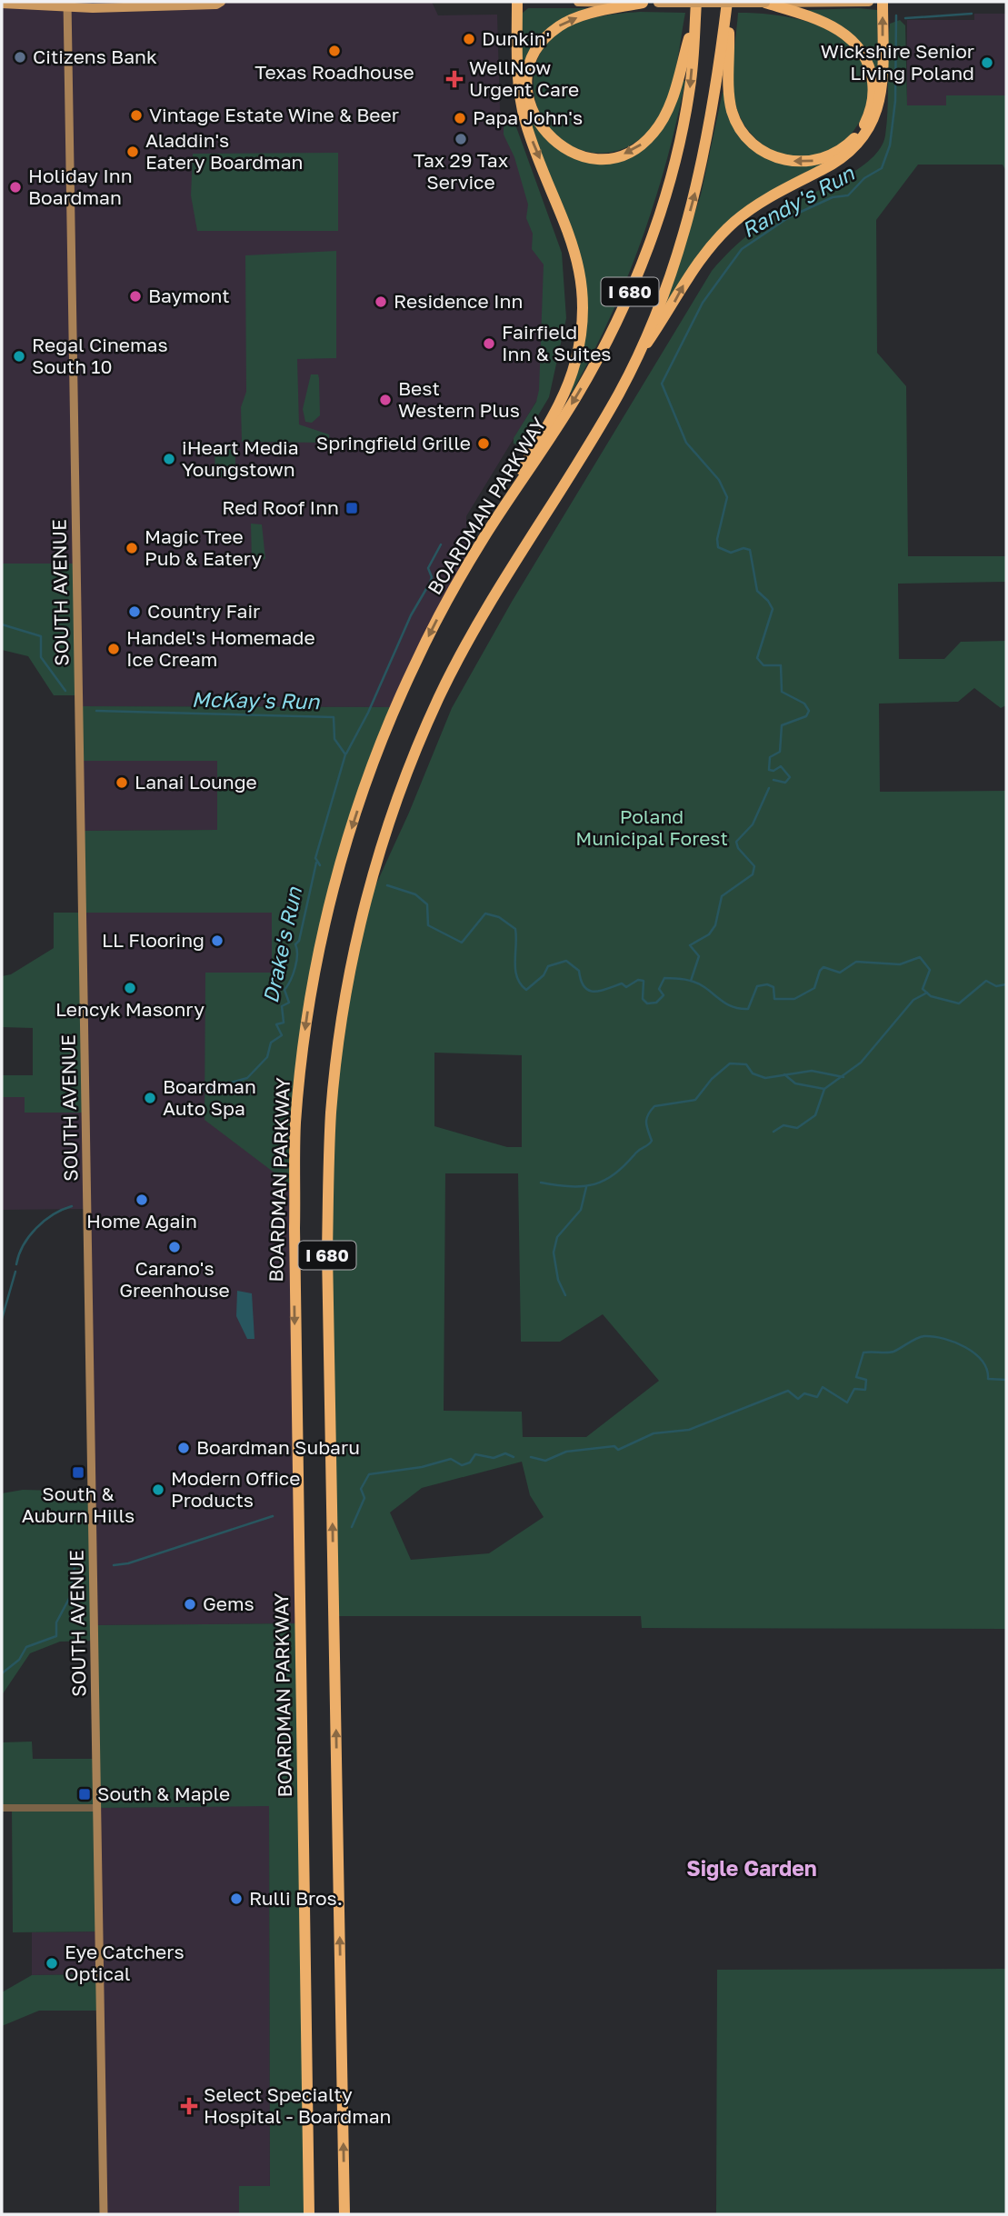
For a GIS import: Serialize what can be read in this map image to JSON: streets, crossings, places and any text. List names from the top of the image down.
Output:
{
  "streets": {
    "highway": ["I 680", "BOARDMAN PARKWAY"],
    "main road": ["SOUTH AVENUE"]
  },
  "districts": ["Sigle Garden"],
  "water": ["Randy's Run", "McKay's Run", "Drake's Run"],
  "parks": ["Poland Municipal Forest"],
  "places": {
    "other": [
      "Dunkin'",
      "Texas Roadhouse",
      "Citizens Bank",
      "Wickshire Senior Living Poland",
      "Vintage Estate Wine & Beer",
      "Papa John's",
      "Tax 29 Tax Service",
      "Aladdin's Eatery Boardman",
      "Holiday Inn Boardman",
      "Baymont",
      "Residence Inn",
      "Fairfield Inn & Suites",
      "Regal Cinemas South 10",
      "Best Western Plus",
      "Springfield Grille",
      "iHeart Media Youngstown",
      "Magic Tree Pub & Eatery",
      "Country Fair",
      "Handel's Homemade Ice Cream",
      "Lanai Lounge",
      "LL Flooring",
      "Lencyk Masonry",
      "Boardman Auto Spa",
      "Home Again",
      "Carano's Greenhouse",
      "Boardman Subaru",
      "Modern Office Products",
      "Gems",
      "Rulli Bros.",
      "Eye Catchers Optical"
    ],
    "health": ["WellNow Urgent Care", "Select Specialty Hospital - Boardman"],
    "transit": ["Red Roof Inn", "South & Auburn Hills", "South & Maple"]
  }
}
